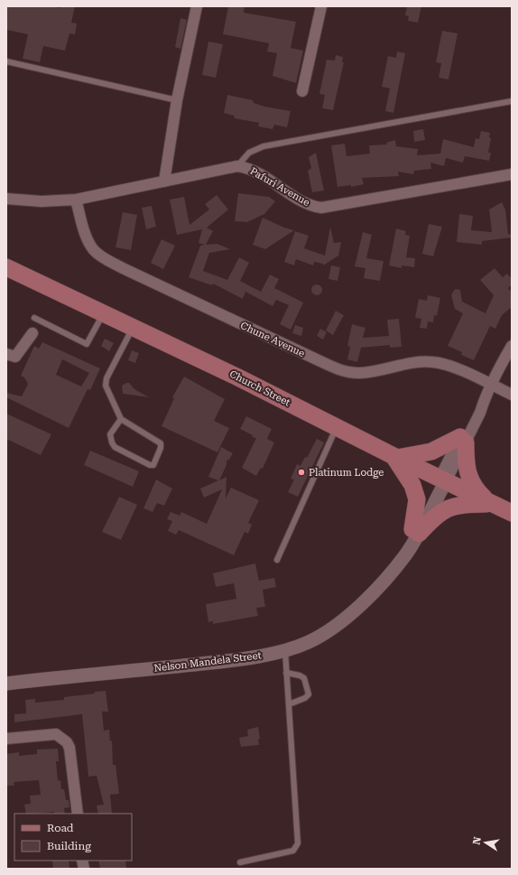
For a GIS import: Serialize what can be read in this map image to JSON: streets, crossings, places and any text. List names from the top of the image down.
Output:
{
  "streets": {
    "main road": ["Church Street"],
    "street": ["Pafuri Avenue", "Chune Avenue", "Nelson Mandela Street"]
  },
  "crossings": [
    ["Pafuri Avenue", "Chune Avenue"],
    ["Church Street", "Nelson Mandela Street"]
  ],
  "places": ["Platinum Lodge"],
  "legend": ["Road", "Building"],
  "north": "left"
}
